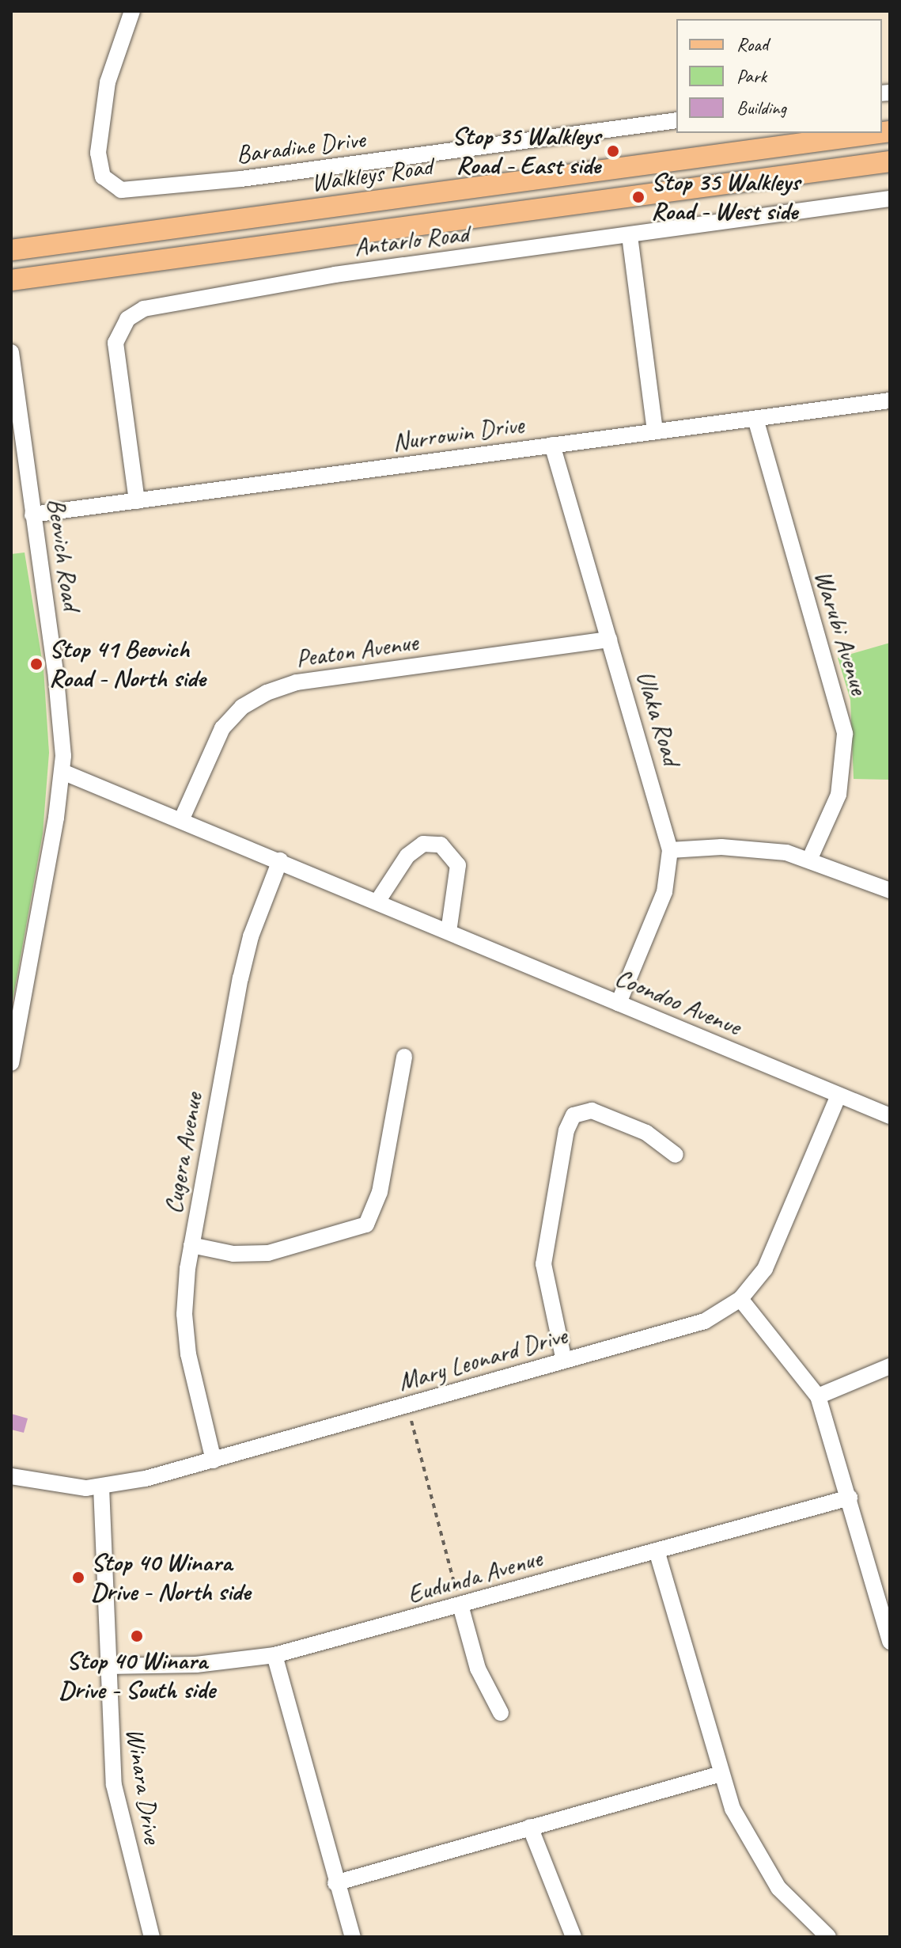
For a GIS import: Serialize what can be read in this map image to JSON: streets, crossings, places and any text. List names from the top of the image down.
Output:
{
  "streets": {
    "main road": ["Walkleys Road"],
    "street": [
      "Baradine Drive",
      "Antarlo Road",
      "Nurrowin Drive",
      "Beovich Road",
      "Warubi Avenue",
      "Peaton Avenue",
      "Ulaka Road",
      "Coondoo Avenue",
      "Cugera Avenue",
      "Mary Leonard Drive",
      "Eudunda Avenue",
      "Winara Drive"
    ]
  },
  "crossings": [
    ["Antarlo Road", "Nurrowin Drive"],
    ["Nurrowin Drive", "Beovich Road"],
    ["Nurrowin Drive", "Warubi Avenue"],
    ["Nurrowin Drive", "Ulaka Road"],
    ["Beovich Road", "Coondoo Avenue"],
    ["Peaton Avenue", "Ulaka Road"],
    ["Peaton Avenue", "Coondoo Avenue"],
    ["Ulaka Road", "Coondoo Avenue"],
    ["Coondoo Avenue", "Cugera Avenue"],
    ["Coondoo Avenue", "Mary Leonard Drive"],
    ["Cugera Avenue", "Mary Leonard Drive"],
    ["Mary Leonard Drive", "Winara Drive"],
    ["Eudunda Avenue", "Winara Drive"]
  ],
  "places": [
    "Stop 35 Walkleys Road - East side",
    "Stop 35 Walkleys Road - West side",
    "Stop 41 Beovich Road - North side",
    "Stop 40 Winara Drive - North side",
    "Stop 40 Winara Drive - South side"
  ],
  "legend": ["Road", "Park", "Building"]
}
